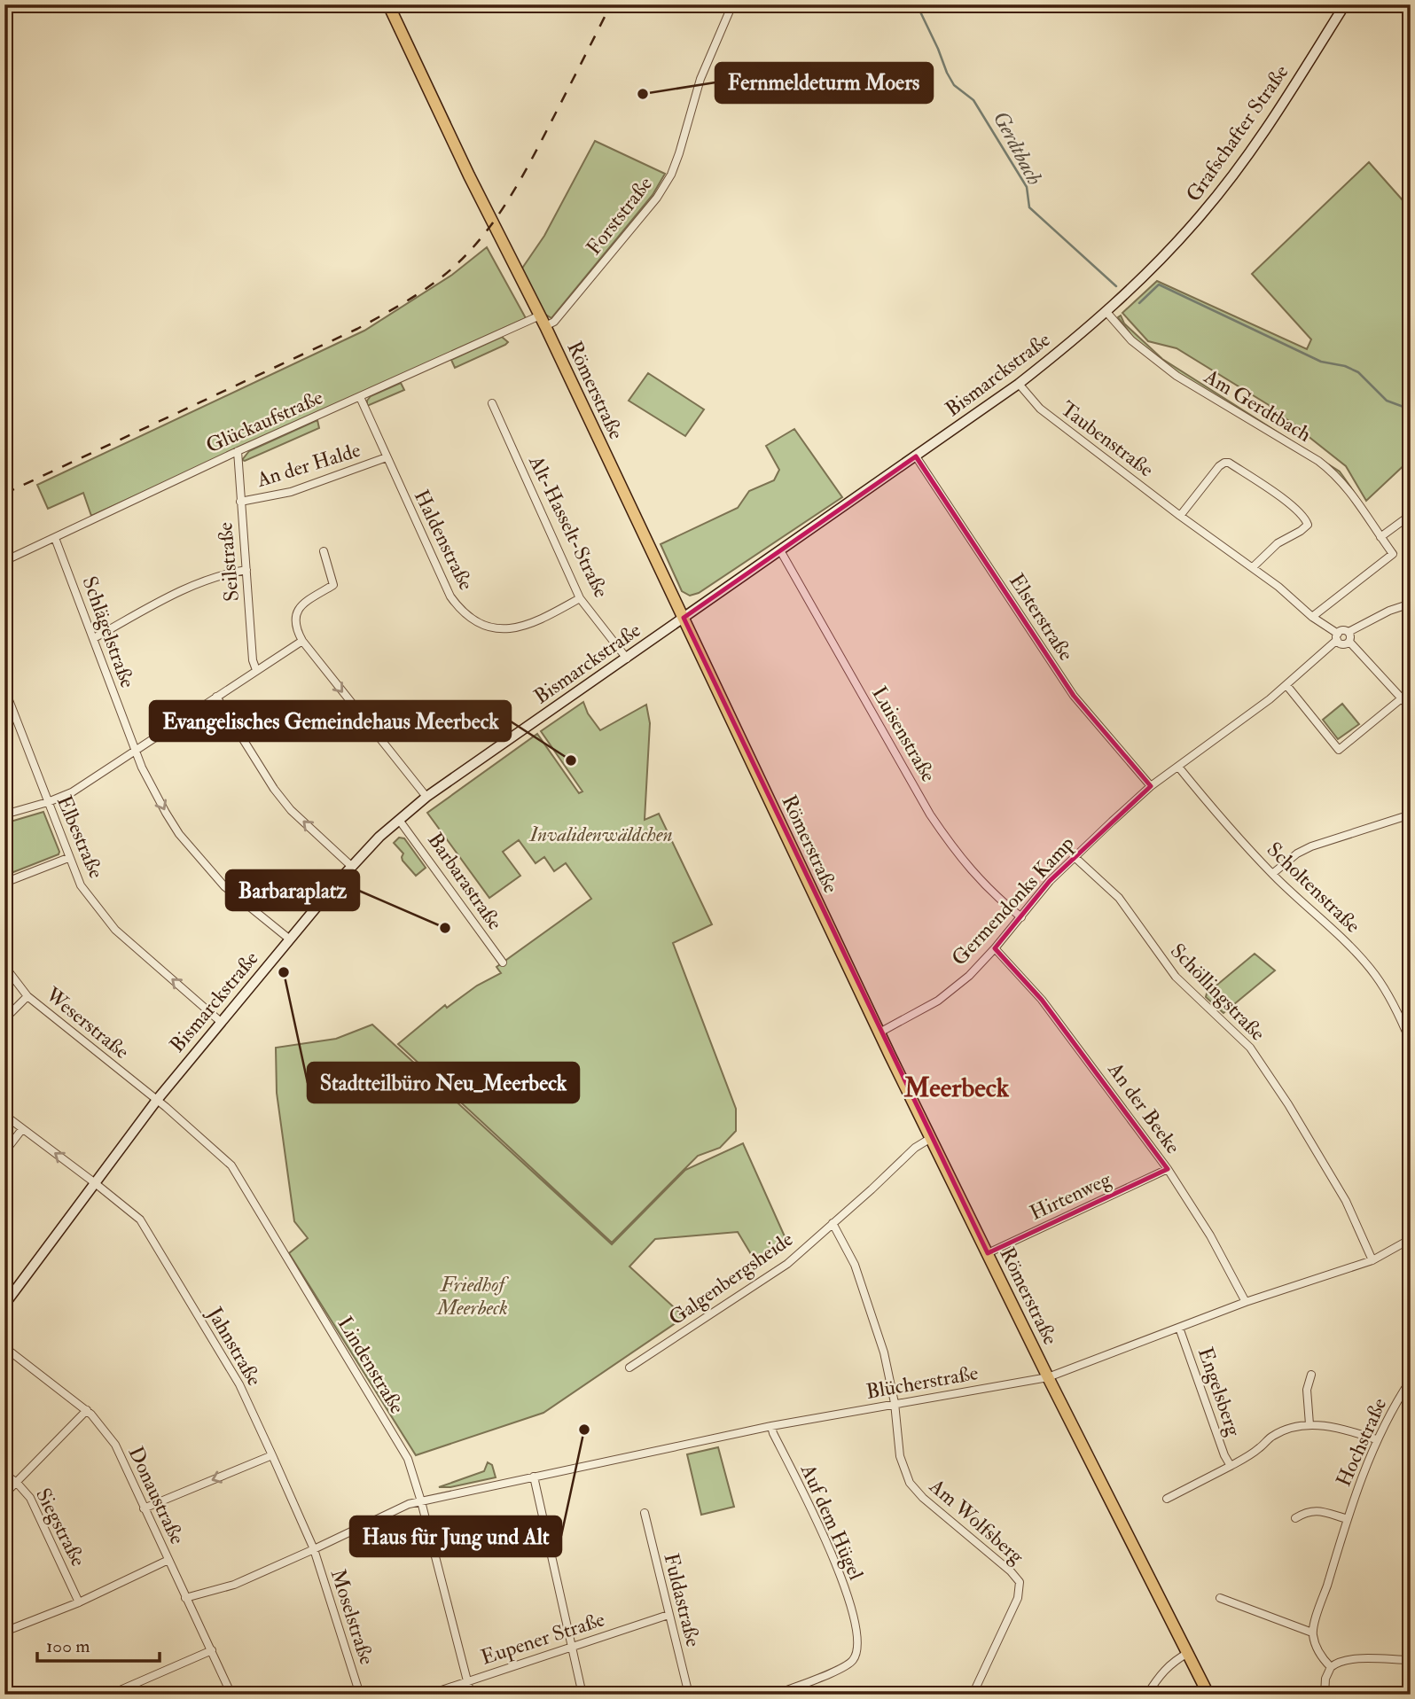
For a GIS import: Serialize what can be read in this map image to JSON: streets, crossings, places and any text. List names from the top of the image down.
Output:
{
  "streets": {
    "main road": ["Grafschafter Straße", "Bismarckstraße", "Römerstraße"],
    "street": [
      "Forststraße",
      "Am Gerdtbach",
      "Glückaufstraße",
      "Taubenstraße",
      "An der Halde",
      "Alt-Hasselt-Straße",
      "Haldenstraße",
      "Seilstraße",
      "Elsterstraße",
      "Schlägelstraße",
      "Luisenstraße",
      "Elbestraße",
      "Barbarastraße",
      "Scholtenstraße",
      "Germendonks Kamp",
      "Schöllingstraße",
      "Weserstraße",
      "An der Beeke",
      "Hirtenweg",
      "Galgenbergsheide",
      "Jahnstraße",
      "Lindenstraße",
      "Blücherstraße",
      "Engelsberg",
      "Hochstraße",
      "Donaustraße",
      "Am Wolfsberg",
      "Auf dem Hügel",
      "Siegstraße",
      "Fuldastraße",
      "Moselstraße",
      "Eupener Straße"
    ]
  },
  "crossings": [
    ["Grafschafter Straße", "Bismarckstraße"],
    ["Forststraße", "Römerstraße"],
    ["Forststraße", "Glückaufstraße"],
    ["Bismarckstraße", "Römerstraße"],
    ["Bismarckstraße", "Am Gerdtbach"],
    ["Bismarckstraße", "Taubenstraße"],
    ["Bismarckstraße", "Alt-Hasselt-Straße"],
    ["Bismarckstraße", "Elsterstraße"],
    ["Bismarckstraße", "Schlägelstraße"],
    ["Bismarckstraße", "Luisenstraße"],
    ["Bismarckstraße", "Elbestraße"],
    ["Bismarckstraße", "Barbarastraße"],
    ["Bismarckstraße", "Weserstraße"],
    ["Bismarckstraße", "Jahnstraße"],
    ["Bismarckstraße", "Lindenstraße"],
    ["Römerstraße", "Glückaufstraße"],
    ["Römerstraße", "Germendonks Kamp"],
    ["Römerstraße", "Hirtenweg"],
    ["Römerstraße", "Galgenbergsheide"],
    ["Römerstraße", "Blücherstraße"],
    ["Am Gerdtbach", "Taubenstraße"],
    ["Glückaufstraße", "Haldenstraße"],
    ["Glückaufstraße", "Seilstraße"],
    ["Glückaufstraße", "Schlägelstraße"],
    ["Taubenstraße", "Germendonks Kamp"],
    ["An der Halde", "Haldenstraße"],
    ["An der Halde", "Seilstraße"],
    ["Alt-Hasselt-Straße", "Haldenstraße"],
    ["Elsterstraße", "Germendonks Kamp"],
    ["Luisenstraße", "Germendonks Kamp"],
    ["Scholtenstraße", "Germendonks Kamp"],
    ["Germendonks Kamp", "Schöllingstraße"],
    ["Germendonks Kamp", "An der Beeke"],
    ["Schöllingstraße", "Blücherstraße"],
    ["Weserstraße", "Lindenstraße"],
    ["An der Beeke", "Hirtenweg"],
    ["An der Beeke", "Blücherstraße"],
    ["Jahnstraße", "Blücherstraße"],
    ["Jahnstraße", "Moselstraße"],
    ["Lindenstraße", "Blücherstraße"],
    ["Lindenstraße", "Eupener Straße"],
    ["Blücherstraße", "Engelsberg"],
    ["Blücherstraße", "Donaustraße"],
    ["Blücherstraße", "Am Wolfsberg"],
    ["Blücherstraße", "Auf dem Hügel"],
    ["Blücherstraße", "Moselstraße"],
    ["Engelsberg", "Hochstraße"],
    ["Fuldastraße", "Eupener Straße"]
  ],
  "one_way": ["Schlägelstraße", "Elbestraße"],
  "districts": ["Meerbeck"],
  "water": ["Gerdtbach"],
  "parks": ["Invalidenwäldchen", "Friedhof Meerbeck"],
  "places": [
    "Fernmeldeturm Moers",
    "Evangelisches Gemeindehaus Meerbeck",
    "Barbaraplatz",
    "Stadtteilbüro Neu_Meerbeck",
    "Haus für Jung und Alt"
  ],
  "scale_bar": "100 m"
}
